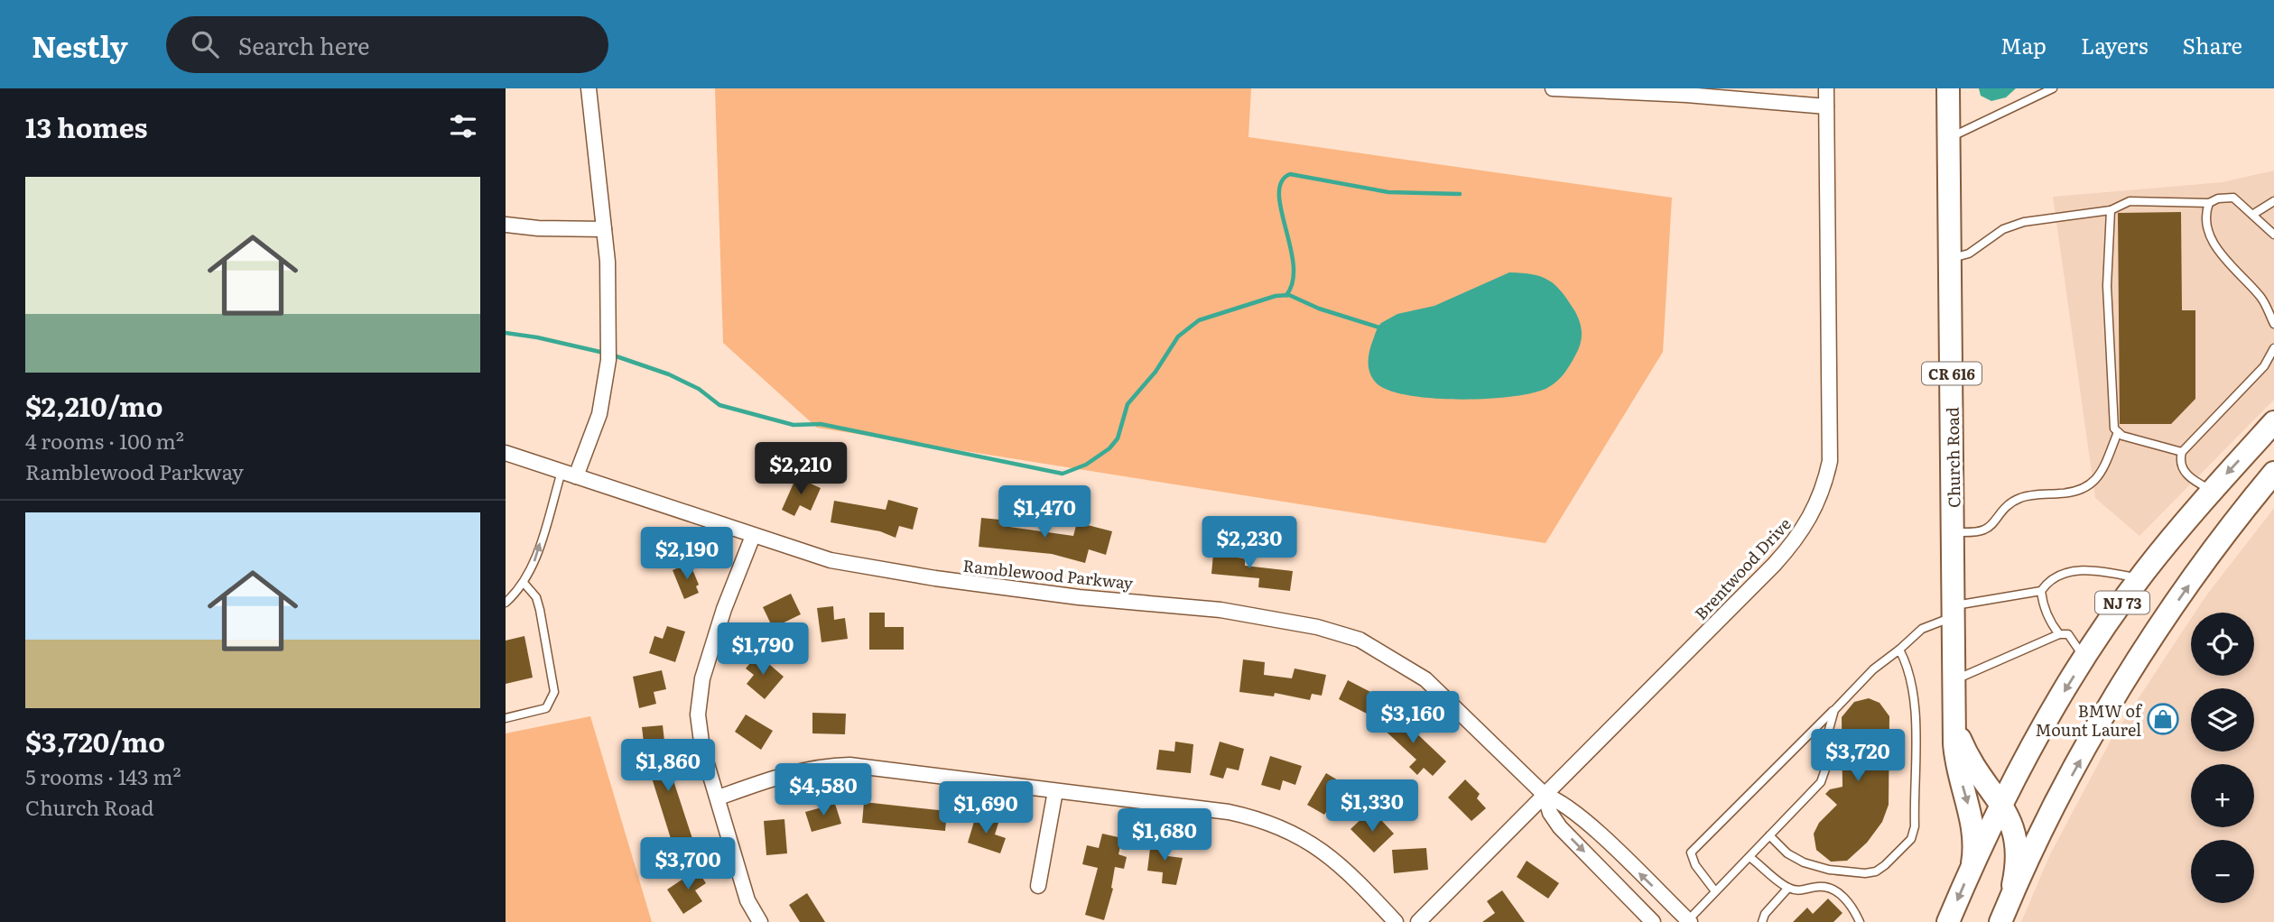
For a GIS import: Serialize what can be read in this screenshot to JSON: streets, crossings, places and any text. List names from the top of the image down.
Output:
{
  "streets": {
    "main road": ["CR 616", "Church Road", "NJ 73"],
    "street": ["Brentwood Drive", "Ramblewood Parkway"]
  },
  "crossings": [
    ["Church Road", "NJ 73"],
    ["Brentwood Drive", "Ramblewood Parkway"]
  ],
  "places": {
    "shop": ["BMW of Mount Laurel"]
  },
  "page": {
    "header": "Nestly",
    "search": "Search here",
    "nav": ["Map", "Layers", "Share"],
    "heading": "13 homes",
    "list": [
      {
        "name": "$2,210/mo",
        "note": "4 rooms · 100 m² · Ramblewood Parkway"
      },
      {
        "name": "$3,720/mo",
        "note": "5 rooms · 143 m² · Church Road"
      }
    ],
    "price": [
      "$2,210",
      "$1,470",
      "$2,230",
      "$2,190",
      "$1,790",
      "$3,160",
      "$3,720",
      "$1,860",
      "$4,580",
      "$1,330",
      "$1,690",
      "$1,680",
      "$3,700"
    ],
    "map_buttons": ["+", "−"]
  }
}
